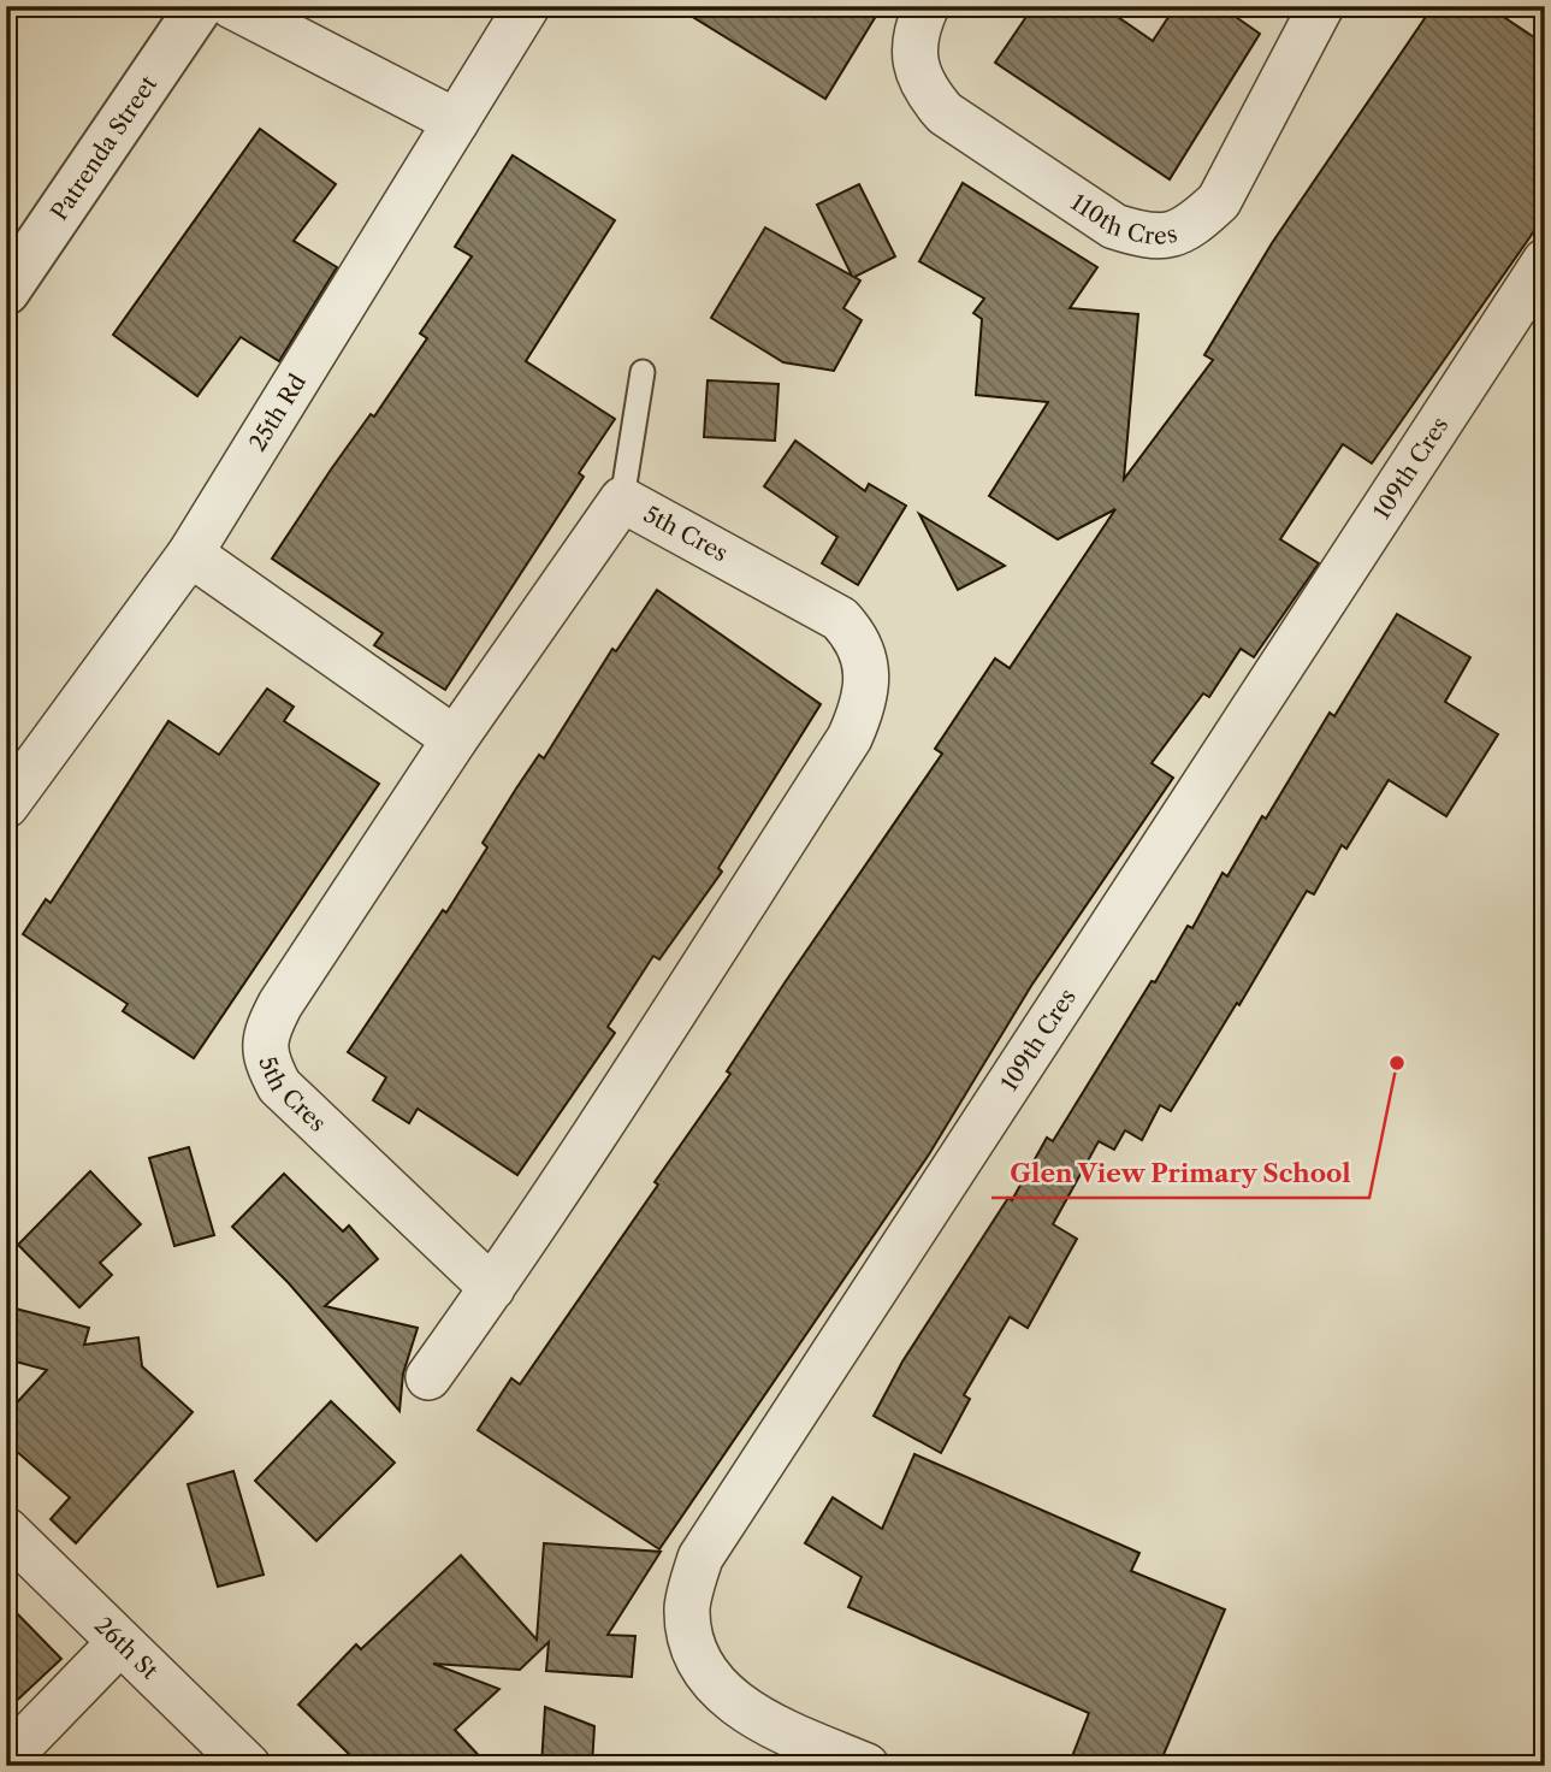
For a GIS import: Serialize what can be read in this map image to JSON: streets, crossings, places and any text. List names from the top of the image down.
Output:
{
  "streets": {
    "street": [
      "Patrenda Street",
      "110th Cres",
      "25th Rd",
      "109th Cres",
      "5th Cres",
      "26th St"
    ]
  },
  "places": ["Glen View Primary School"]
}
